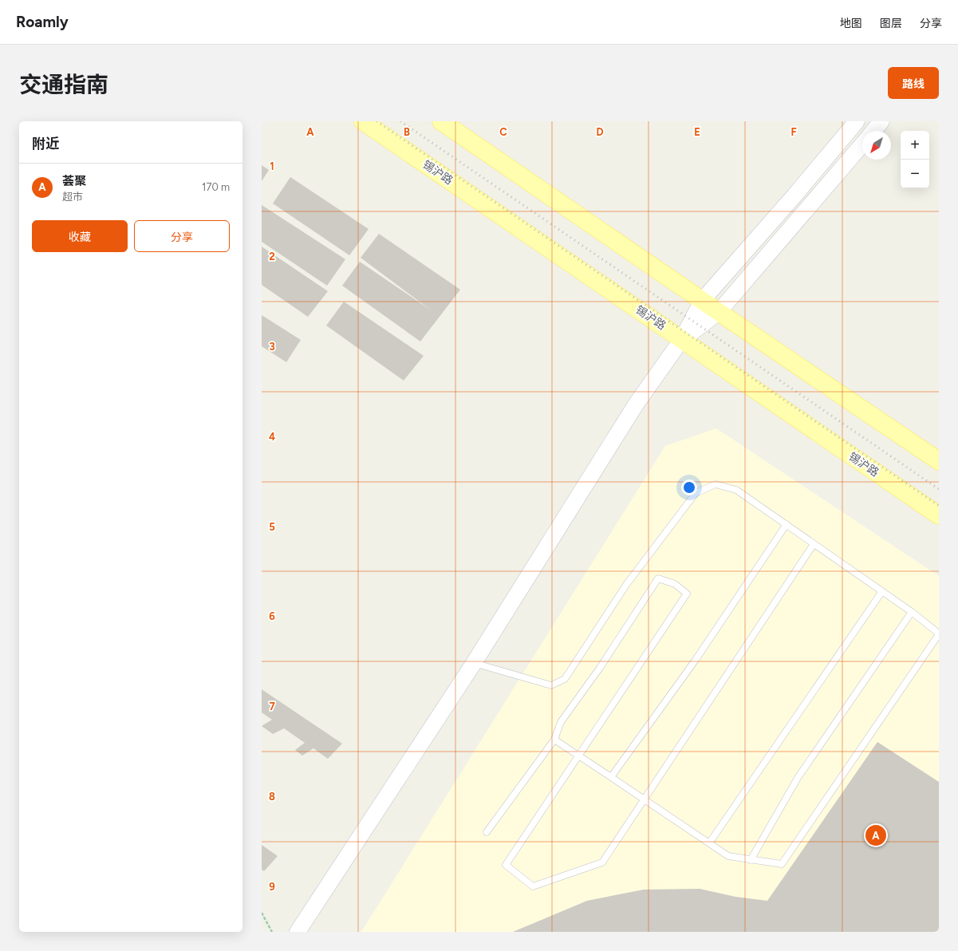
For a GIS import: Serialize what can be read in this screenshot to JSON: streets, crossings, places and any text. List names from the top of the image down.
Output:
{
  "streets": {
    "main road": ["锡沪路"]
  },
  "north": "bottom left",
  "page": {
    "header": "Roamly",
    "nav": ["地图", "图层", "分享"],
    "title": "交通指南",
    "buttons": [
      "路线",
      ["收藏", "分享"]
    ],
    "heading": "附近",
    "map_buttons": ["+", "−"],
    "list": [
      {
        "mark": "A",
        "name": "荟聚",
        "note": "超市",
        "value": "170 m"
      }
    ],
    "pins": "A"
  },
  "grid": {
    "columns": [
      "A",
      "B",
      "C",
      "D",
      "E",
      "F"
    ],
    "rows": [
      "1",
      "2",
      "3",
      "4",
      "5",
      "6",
      "7",
      "8",
      "9"
    ]
  }
}
